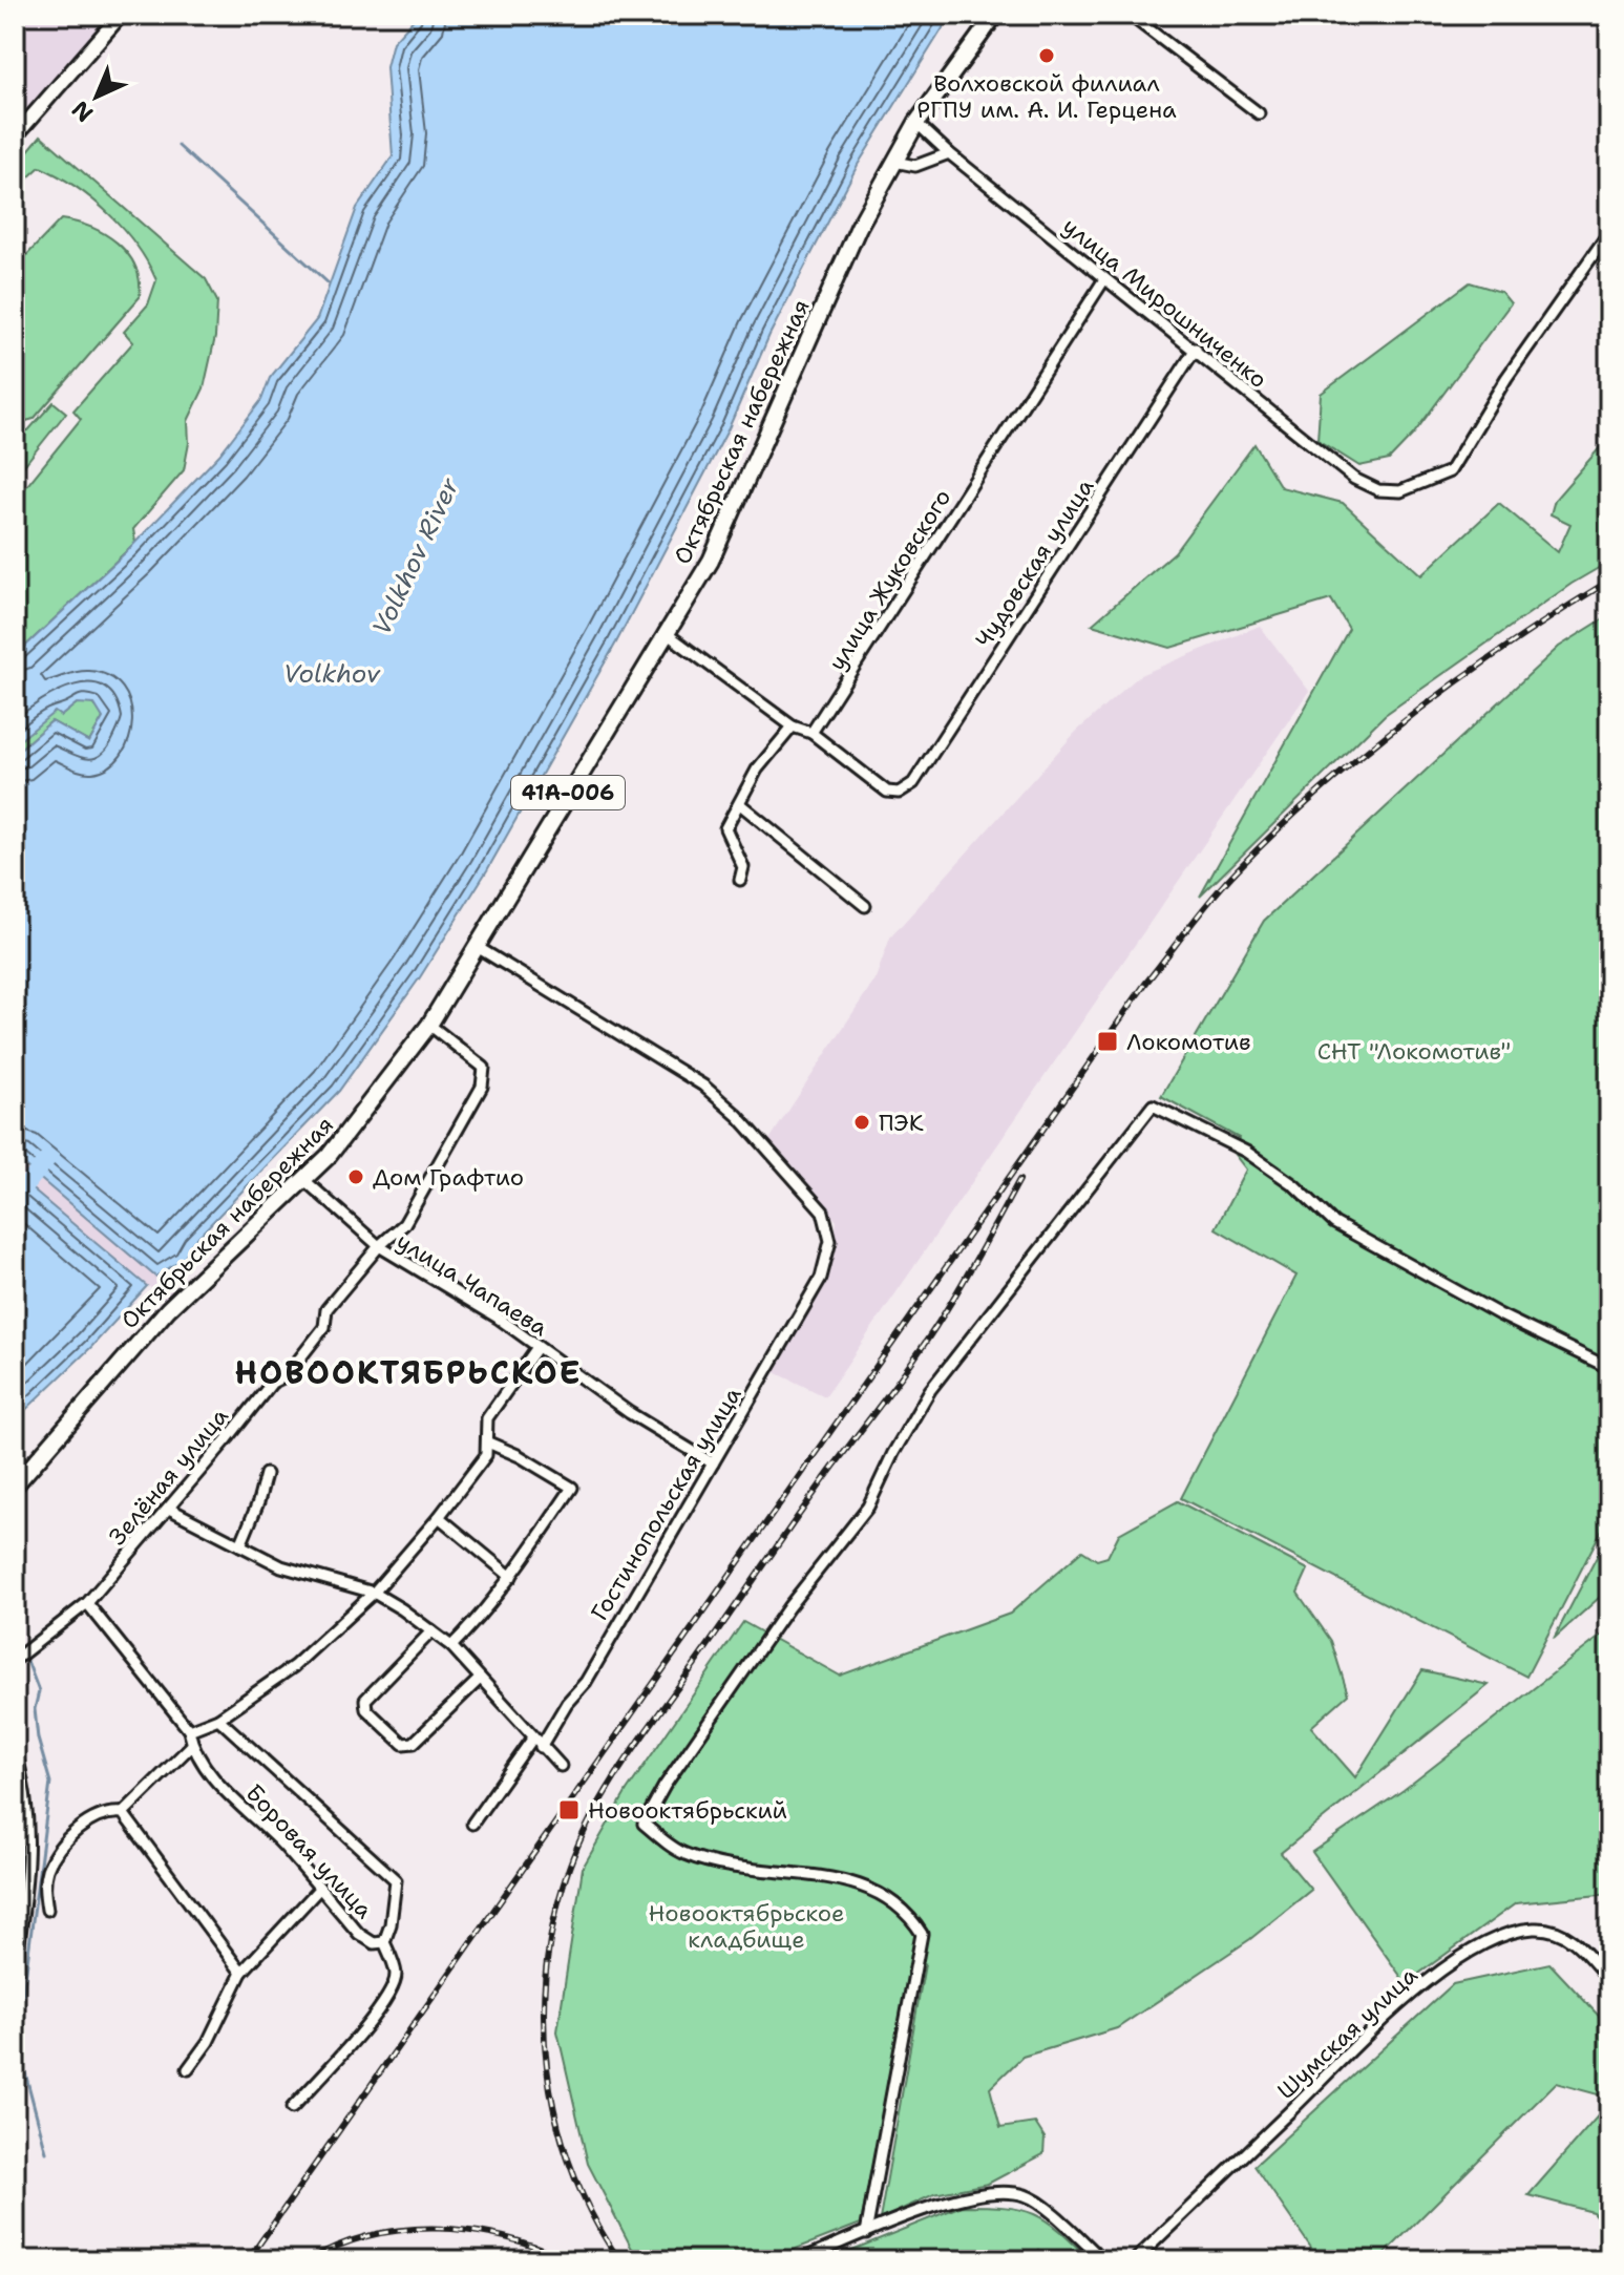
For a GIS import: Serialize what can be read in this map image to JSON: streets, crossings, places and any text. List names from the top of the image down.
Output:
{
  "streets": {
    "main road": ["Октябрьская набережная", "41А-006"],
    "street": [
      "улица Мирошниченко",
      "Чудовская улица",
      "улица Жуковского",
      "улица Чапаева",
      "Зелёная улица",
      "Гостинопольская улица",
      "Боровая улица",
      "Шумская улица"
    ]
  },
  "crossings": [
    ["улица Мирошниченко", "Октябрьская набережная"],
    ["улица Мирошниченко", "Чудовская улица"],
    ["улица Мирошниченко", "улица Жуковского"],
    ["Октябрьская набережная", "улица Чапаева"],
    ["Октябрьская набережная", "Зелёная улица"],
    ["Октябрьская набережная", "Гостинопольская улица"],
    ["Чудовская улица", "улица Жуковского"],
    ["улица Чапаева", "Зелёная улица"],
    ["улица Чапаева", "Гостинопольская улица"]
  ],
  "districts": ["НОВООКТЯБРЬСКОЕ"],
  "water": ["Volkhov River", "Volkhov"],
  "parks": ["СНТ \"Локомотив\"", "Новооктябрьское кладбище"],
  "places": {
    "other": ["Волховской филиал РГПУ им. А. И. Герцена", "ПЭК", "Дом Графтио"],
    "transit": ["Локомотив", "Новооктябрьский"]
  },
  "north": "bottom left"
}
